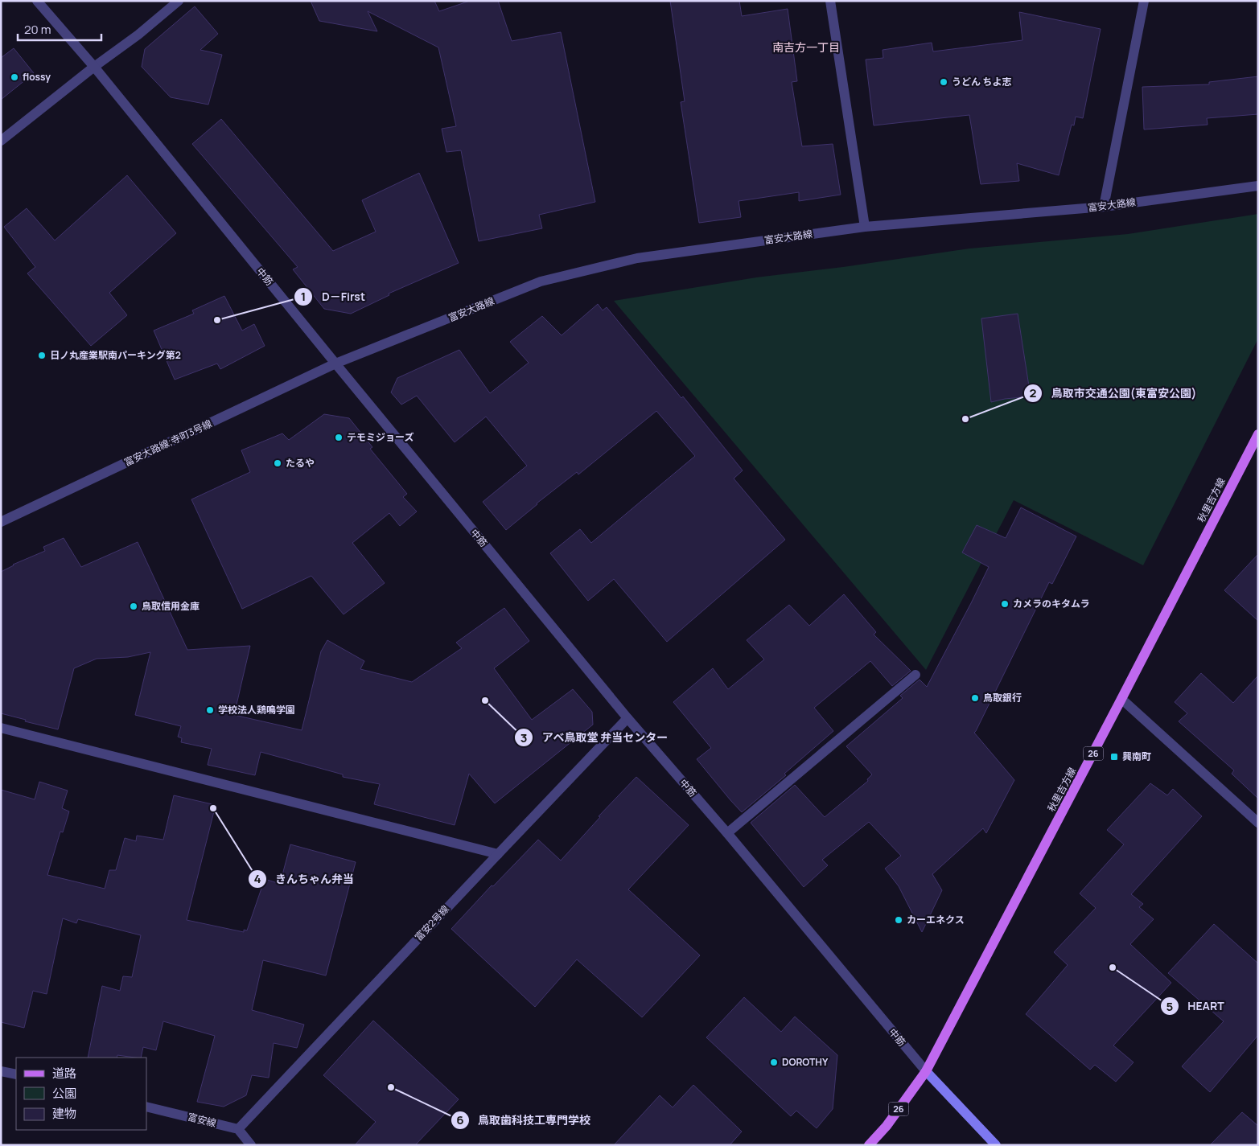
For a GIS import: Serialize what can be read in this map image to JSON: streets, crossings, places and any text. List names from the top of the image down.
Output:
{
  "streets": {
    "main road": ["秋里吉方線", "26"],
    "street": [
      "富安大路線",
      "中筋",
      "富安大路線;寺町3号線",
      "富安2号線",
      "富安線"
    ]
  },
  "crossings": [
    ["富安大路線", "中筋"],
    ["富安大路線", "富安大路線;寺町3号線"],
    ["中筋", "富安大路線;寺町3号線"],
    ["中筋", "秋里吉方線"],
    ["中筋", "富安2号線"],
    ["富安2号線", "富安線"]
  ],
  "districts": ["南吉方一丁目"],
  "places": {
    "other": [
      "flossy",
      "うどん ちよ志",
      "D－First",
      "日ノ丸産業駅南パーキング第2",
      "鳥取市交通公園(東富安公園)",
      "テモミジョーズ",
      "たるや",
      "カメラのキタムラ",
      "鳥取信用金庫",
      "鳥取銀行",
      "アベ鳥取堂 弁当センター",
      "学校法人鶏鳴学園",
      "きんちゃん弁当",
      "カーエネクス",
      "HEART",
      "DOROTHY",
      "鳥取歯科技工専門学校"
    ],
    "transit": ["興南町"]
  },
  "legend": ["道路", "公園", "建物"],
  "scale_bar": "20 m"
}
